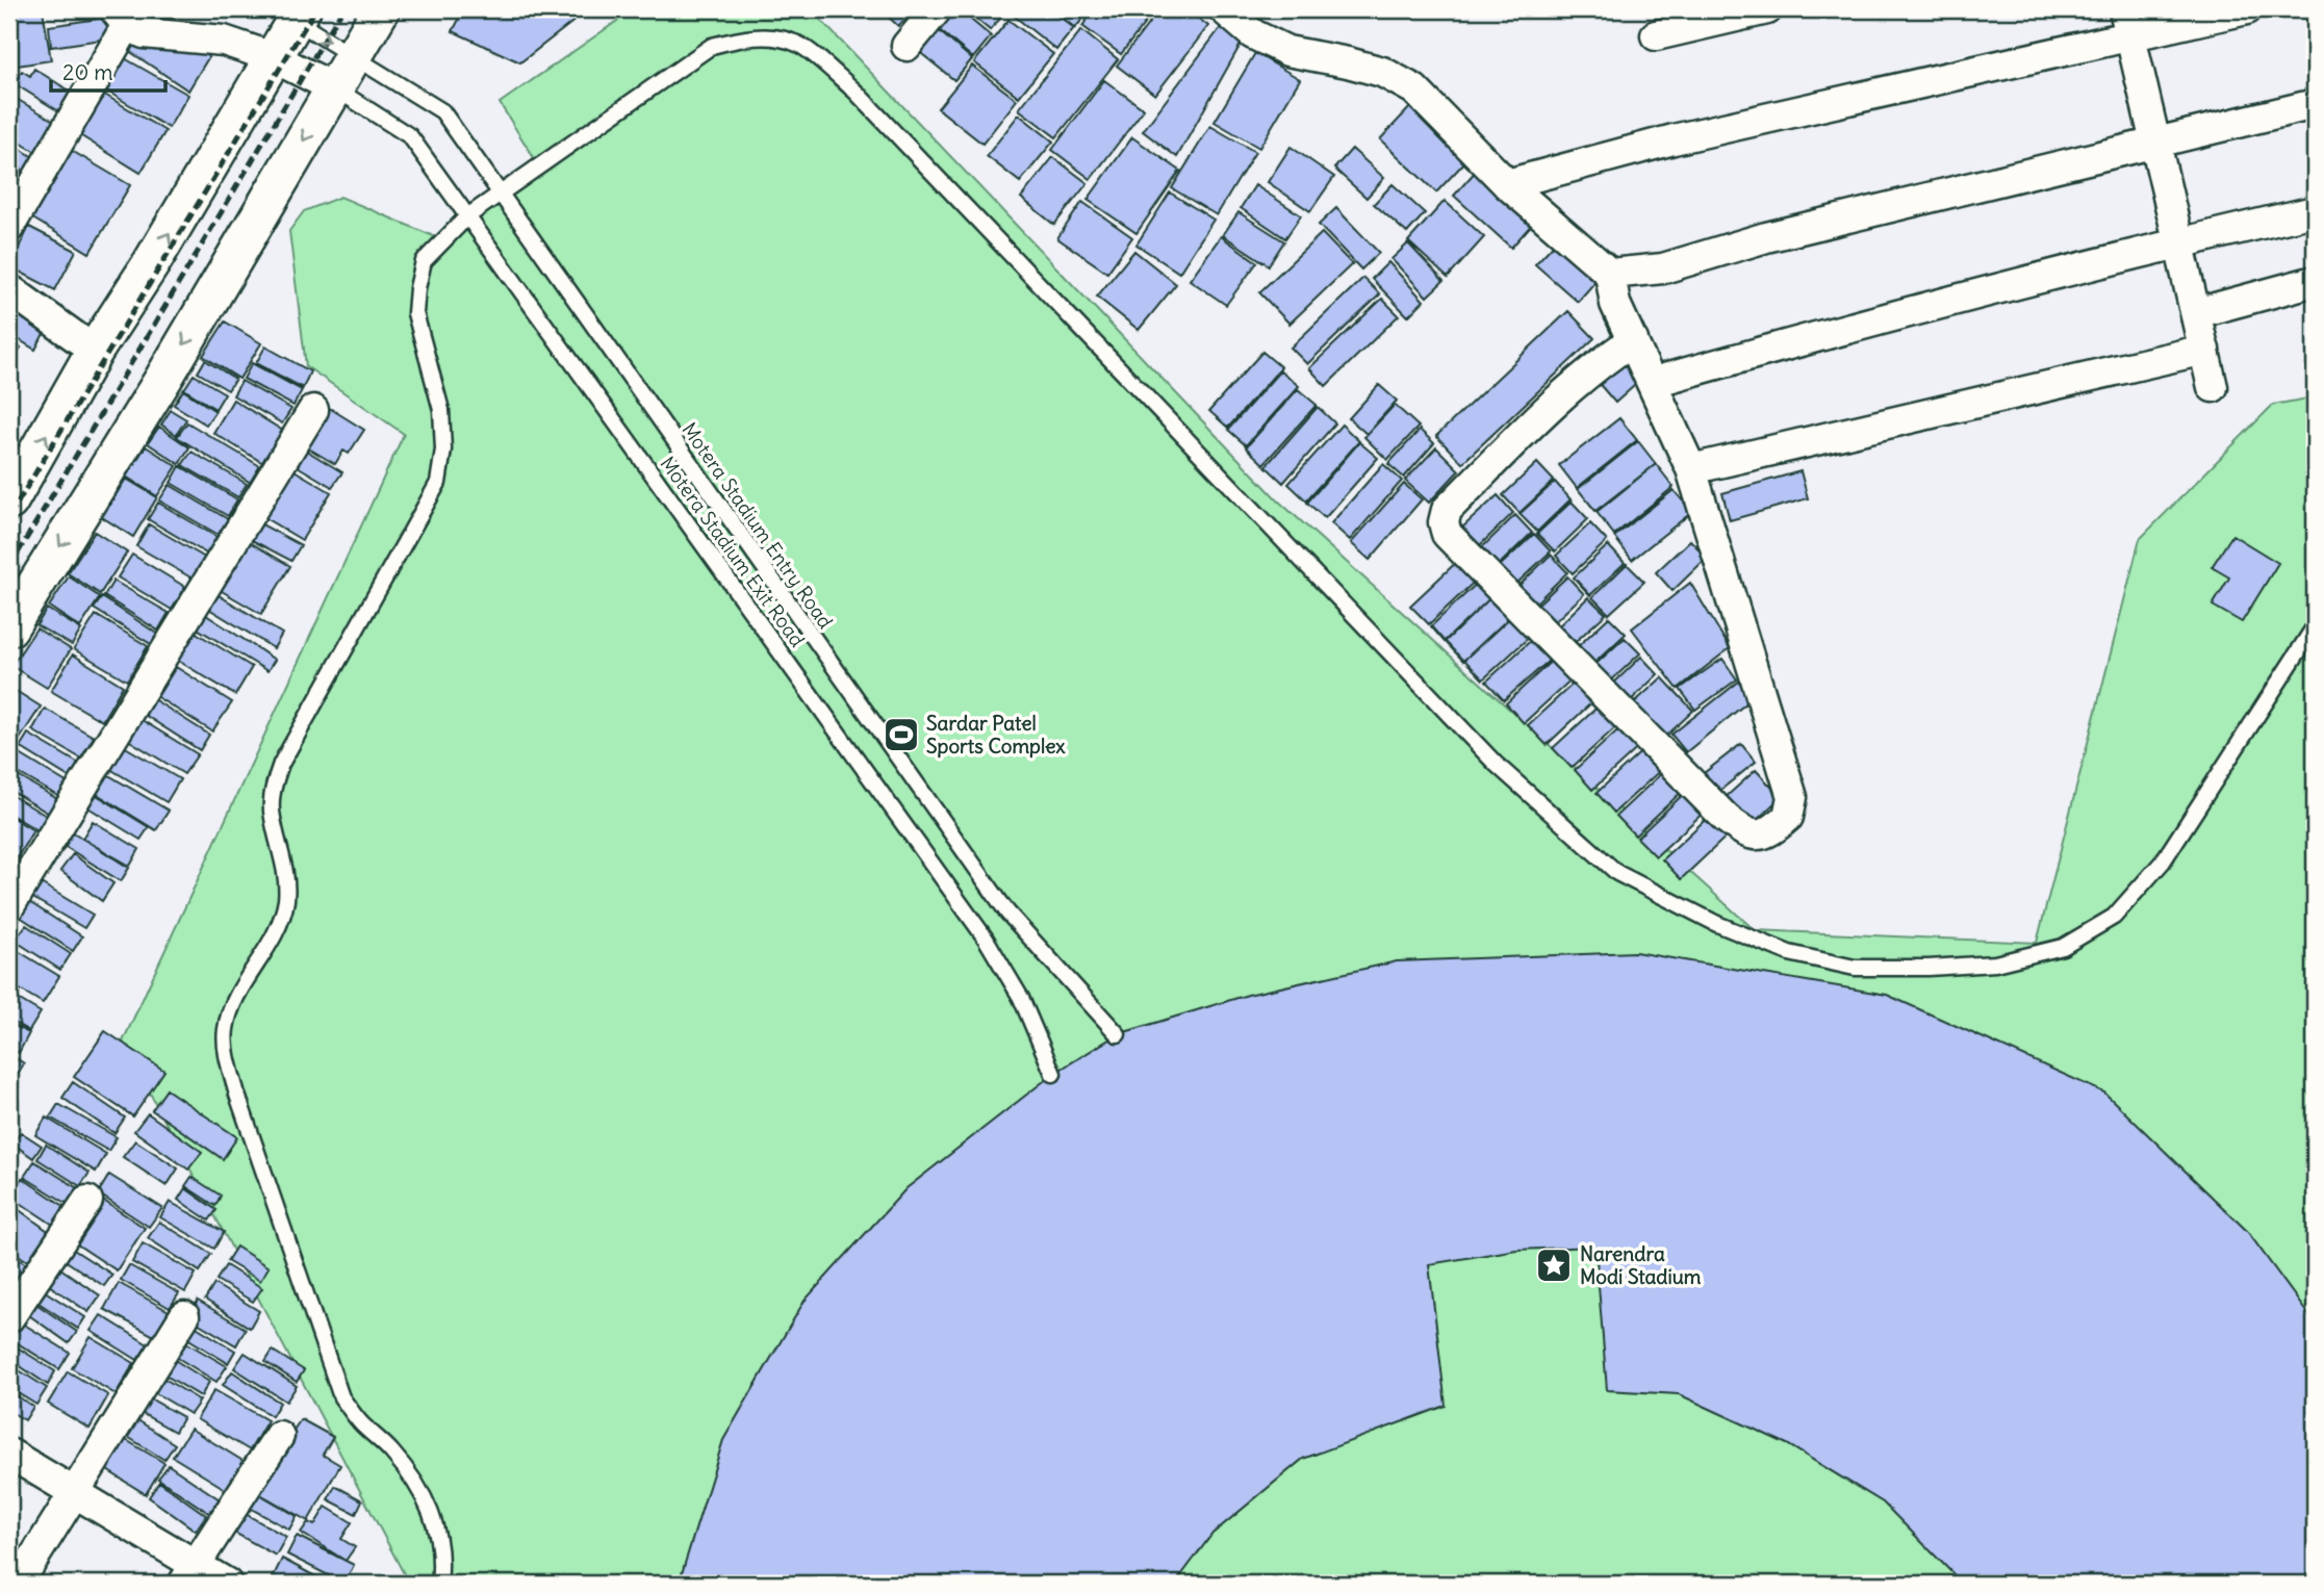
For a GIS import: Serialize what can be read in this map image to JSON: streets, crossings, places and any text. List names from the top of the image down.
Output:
{
  "streets": {
    "lane": ["Motera Stadium Entry Road", "Motera Stadium Exit Road"]
  },
  "places": {
    "sports": ["Sardar Patel Sports Complex"],
    "place": ["Narendra Modi Stadium"]
  },
  "scale_bar": "20 m"
}
